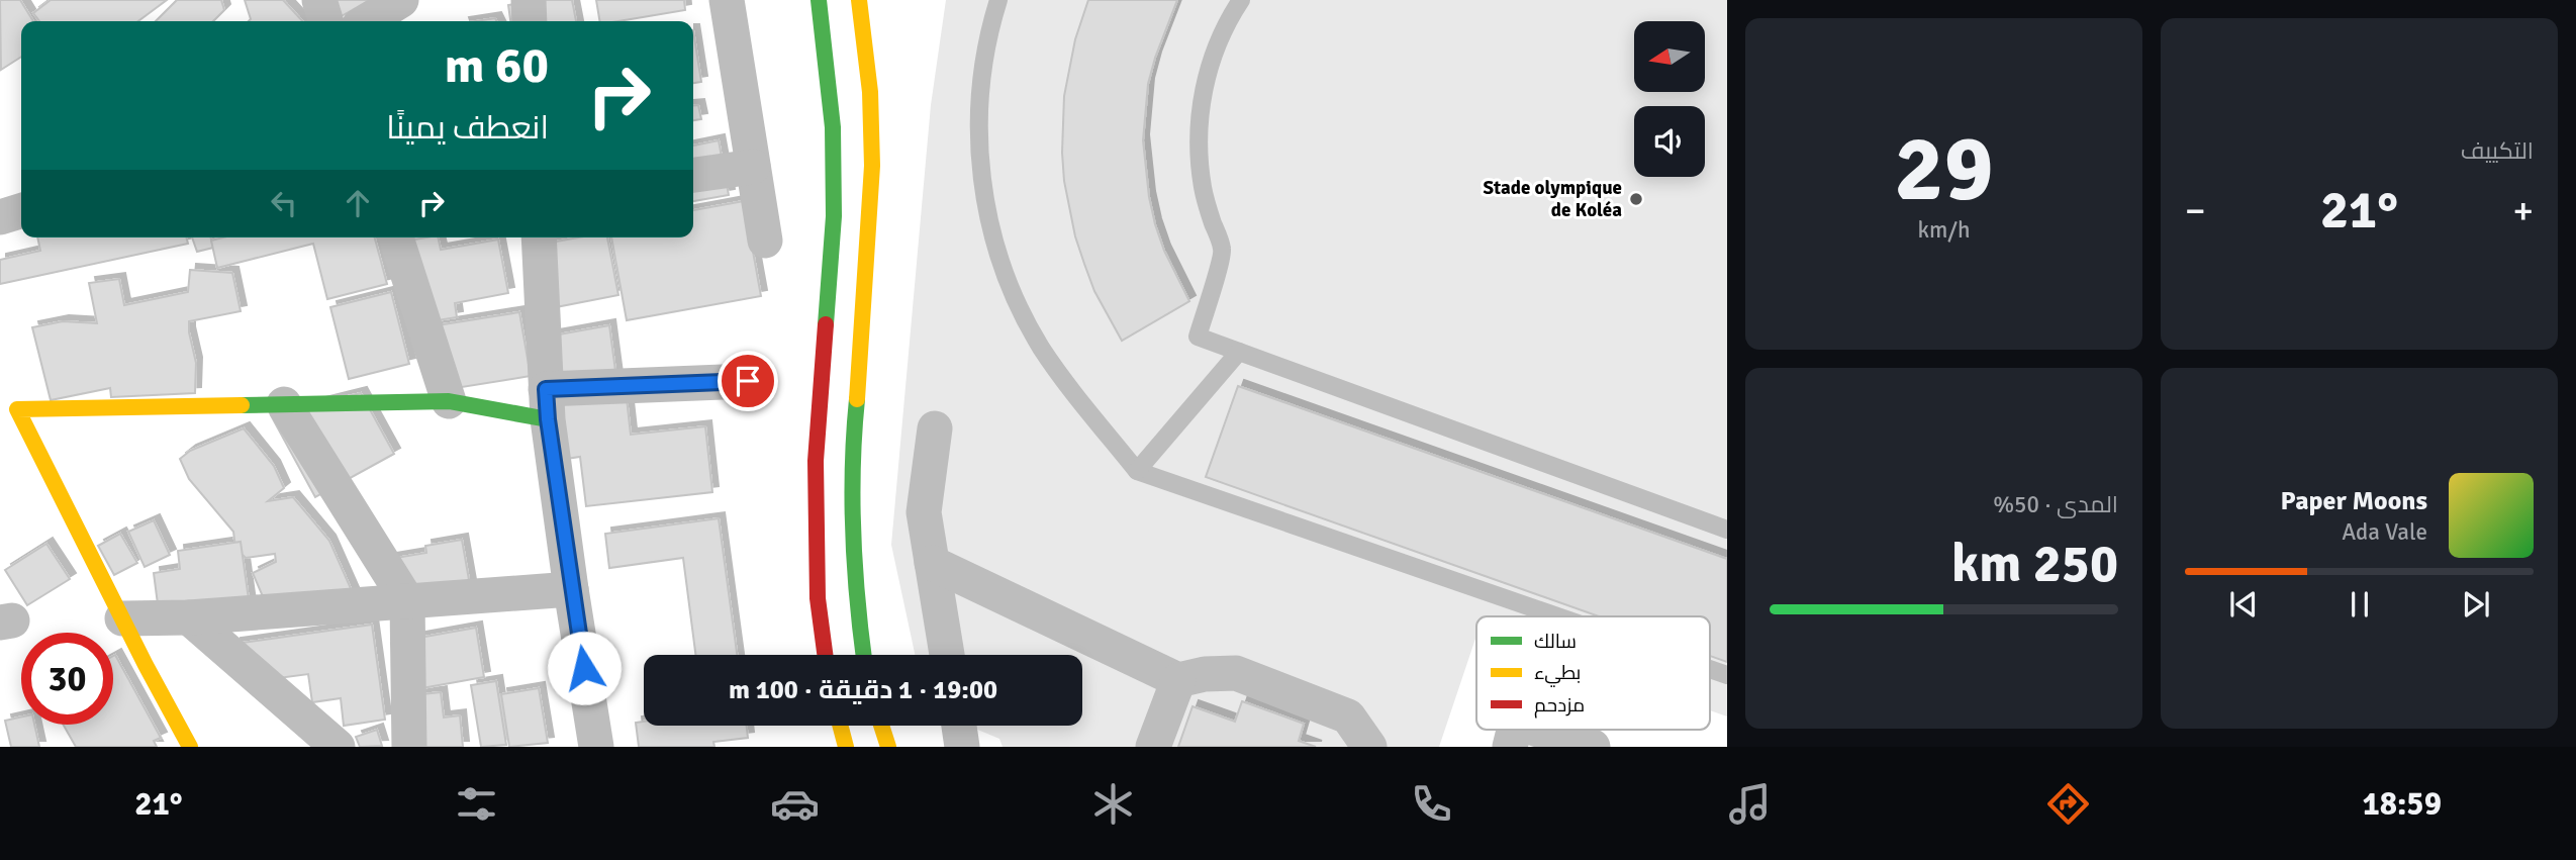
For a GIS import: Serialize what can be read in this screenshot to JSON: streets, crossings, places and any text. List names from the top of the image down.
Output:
{
  "places": ["Stade olympique de Koléa"],
  "legend": ["سالك", "بطيء", "مزدحم"],
  "north": "left",
  "page": {
    "tile": [
      "التكييف",
      ["29", "km/h"],
      ["المدى · 50%", "250 km"]
    ],
    "turn": ["60 m", "انعطف يمينًا"],
    "heat": ["−", "21°", "+"],
    "song": ["Paper Moons", "Ada Vale"],
    "limit": "30",
    "trip": "19:00 · 1 دقيقة · 100 m",
    "tabs": ["18:59", "21°"]
  }
}
